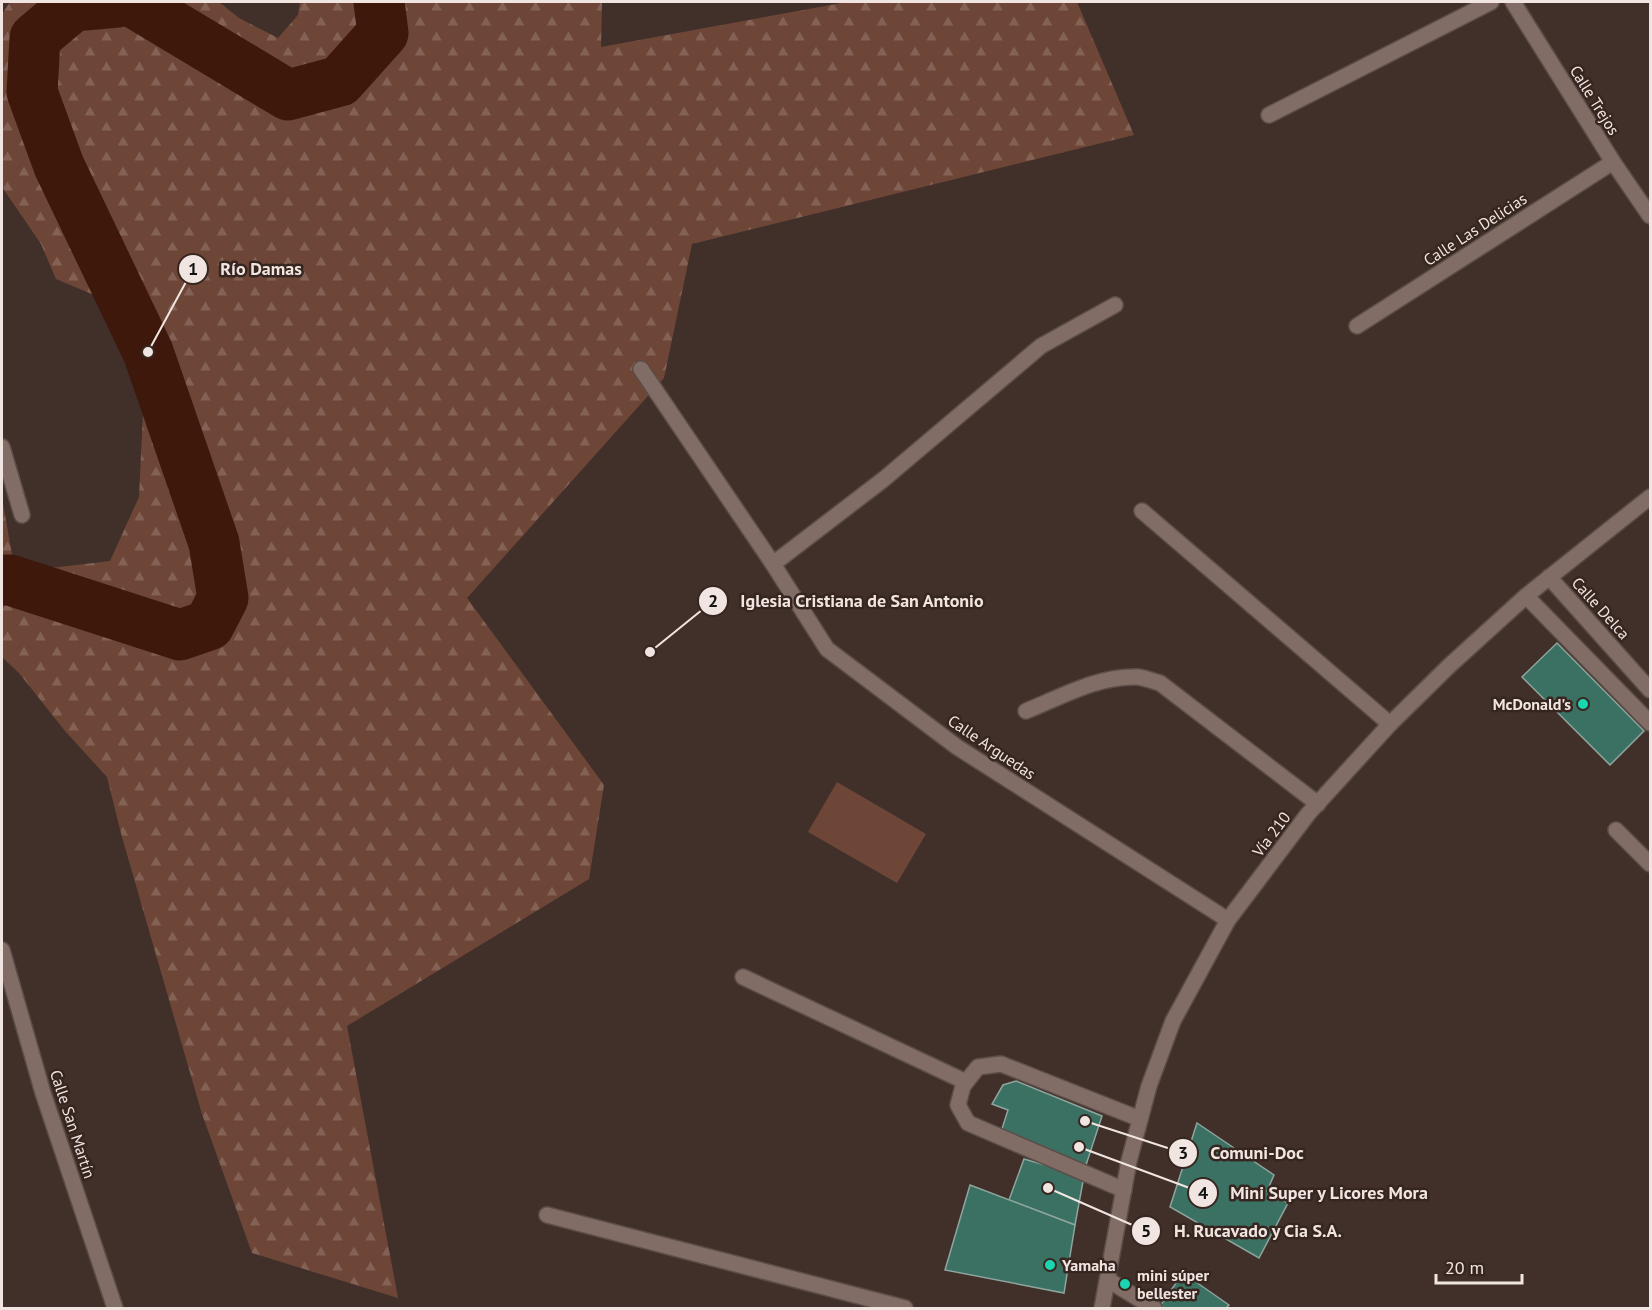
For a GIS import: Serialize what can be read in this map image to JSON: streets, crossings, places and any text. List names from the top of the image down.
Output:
{
  "streets": {
    "street": [
      "Calle Trejos",
      "Calle Las Delicias",
      "Calle Delca",
      "Calle Arguedas",
      "Vía 210",
      "Calle San Martín"
    ]
  },
  "crossings": [
    ["Calle Trejos", "Calle Las Delicias"],
    ["Calle Delca", "Vía 210"],
    ["Calle Arguedas", "Vía 210"]
  ],
  "places": [
    "Río Damas",
    "Iglesia Cristiana de San Antonio",
    "McDonald's",
    "Comuni-Doc",
    "Mini Super y Licores Mora",
    "H. Rucavado y Cia S.A.",
    "Yamaha",
    "mini súper bellester"
  ],
  "scale_bar": "20 m"
}
